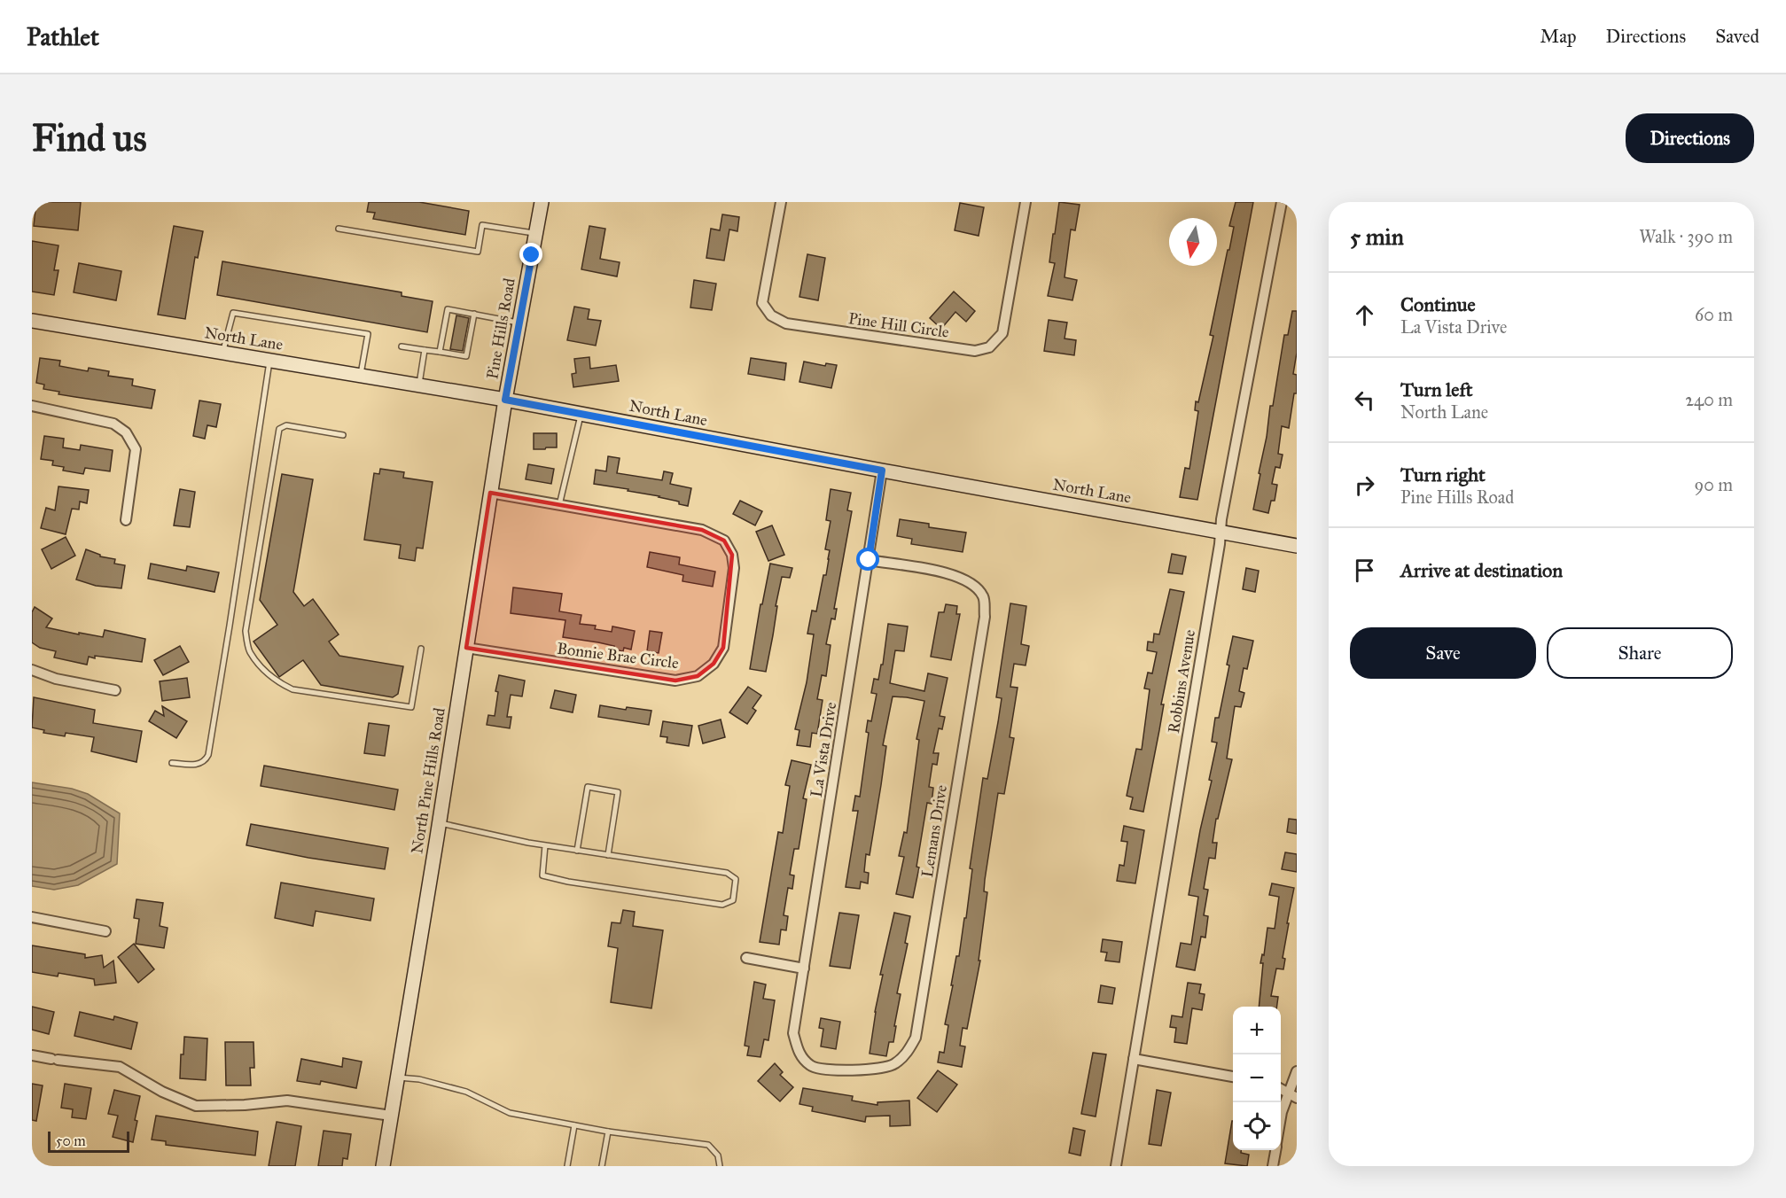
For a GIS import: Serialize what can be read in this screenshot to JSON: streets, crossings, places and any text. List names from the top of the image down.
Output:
{
  "streets": {
    "street": [
      "Pine Hill Circle",
      "Pine Hills Road",
      "North Lane",
      "Bonnie Brae Circle",
      "Robbins Avenue",
      "La Vista Drive",
      "North Pine Hills Road",
      "Lemans Drive"
    ]
  },
  "crossings": [
    ["Pine Hills Road", "North Lane"],
    ["Pine Hills Road", "North Pine Hills Road"],
    ["North Lane", "Robbins Avenue"],
    ["North Lane", "La Vista Drive"],
    ["North Lane", "North Pine Hills Road"],
    ["Bonnie Brae Circle", "North Pine Hills Road"],
    ["La Vista Drive", "Lemans Drive"]
  ],
  "scale_bar": "50 m",
  "north": "bottom",
  "page": {
    "header": "Pathlet",
    "nav": ["Map", "Directions", "Saved"],
    "buttons": [
      "Directions",
      ["Save", "Share"]
    ],
    "title": "Find us",
    "heading": ["5 min", "Walk · 390 m"],
    "list": [
      ["Continue", "La Vista Drive", "60 m"],
      ["Turn left", "North Lane", "240 m"],
      ["Turn right", "Pine Hills Road", "90 m"],
      "Arrive at destination"
    ],
    "map_buttons": ["+", "−"],
    "scale": "50 m"
  }
}
